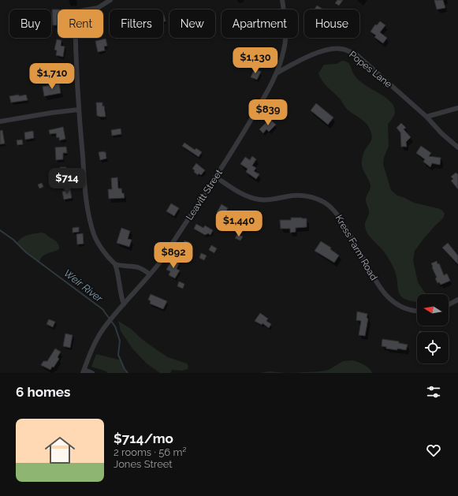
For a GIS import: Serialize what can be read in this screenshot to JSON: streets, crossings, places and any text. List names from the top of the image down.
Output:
{
  "streets": {
    "street": ["Popes Lane", "Leavitt Street", "Kress Farm Road"]
  },
  "crossings": [
    ["Popes Lane", "Leavitt Street"],
    ["Leavitt Street", "Kress Farm Road"]
  ],
  "water": ["Weir River"],
  "north": "left",
  "page": {
    "chip": [
      "Buy",
      "Rent",
      "Filters",
      "New",
      "Apartment",
      "House"
    ],
    "price": [
      "$1,130",
      "$1,710",
      "$839",
      "$714",
      "$1,440",
      "$892"
    ],
    "heading": "6 homes",
    "list": [
      {
        "name": "$714/mo",
        "note": "2 rooms · 56 m² · Jones Street"
      }
    ]
  }
}
